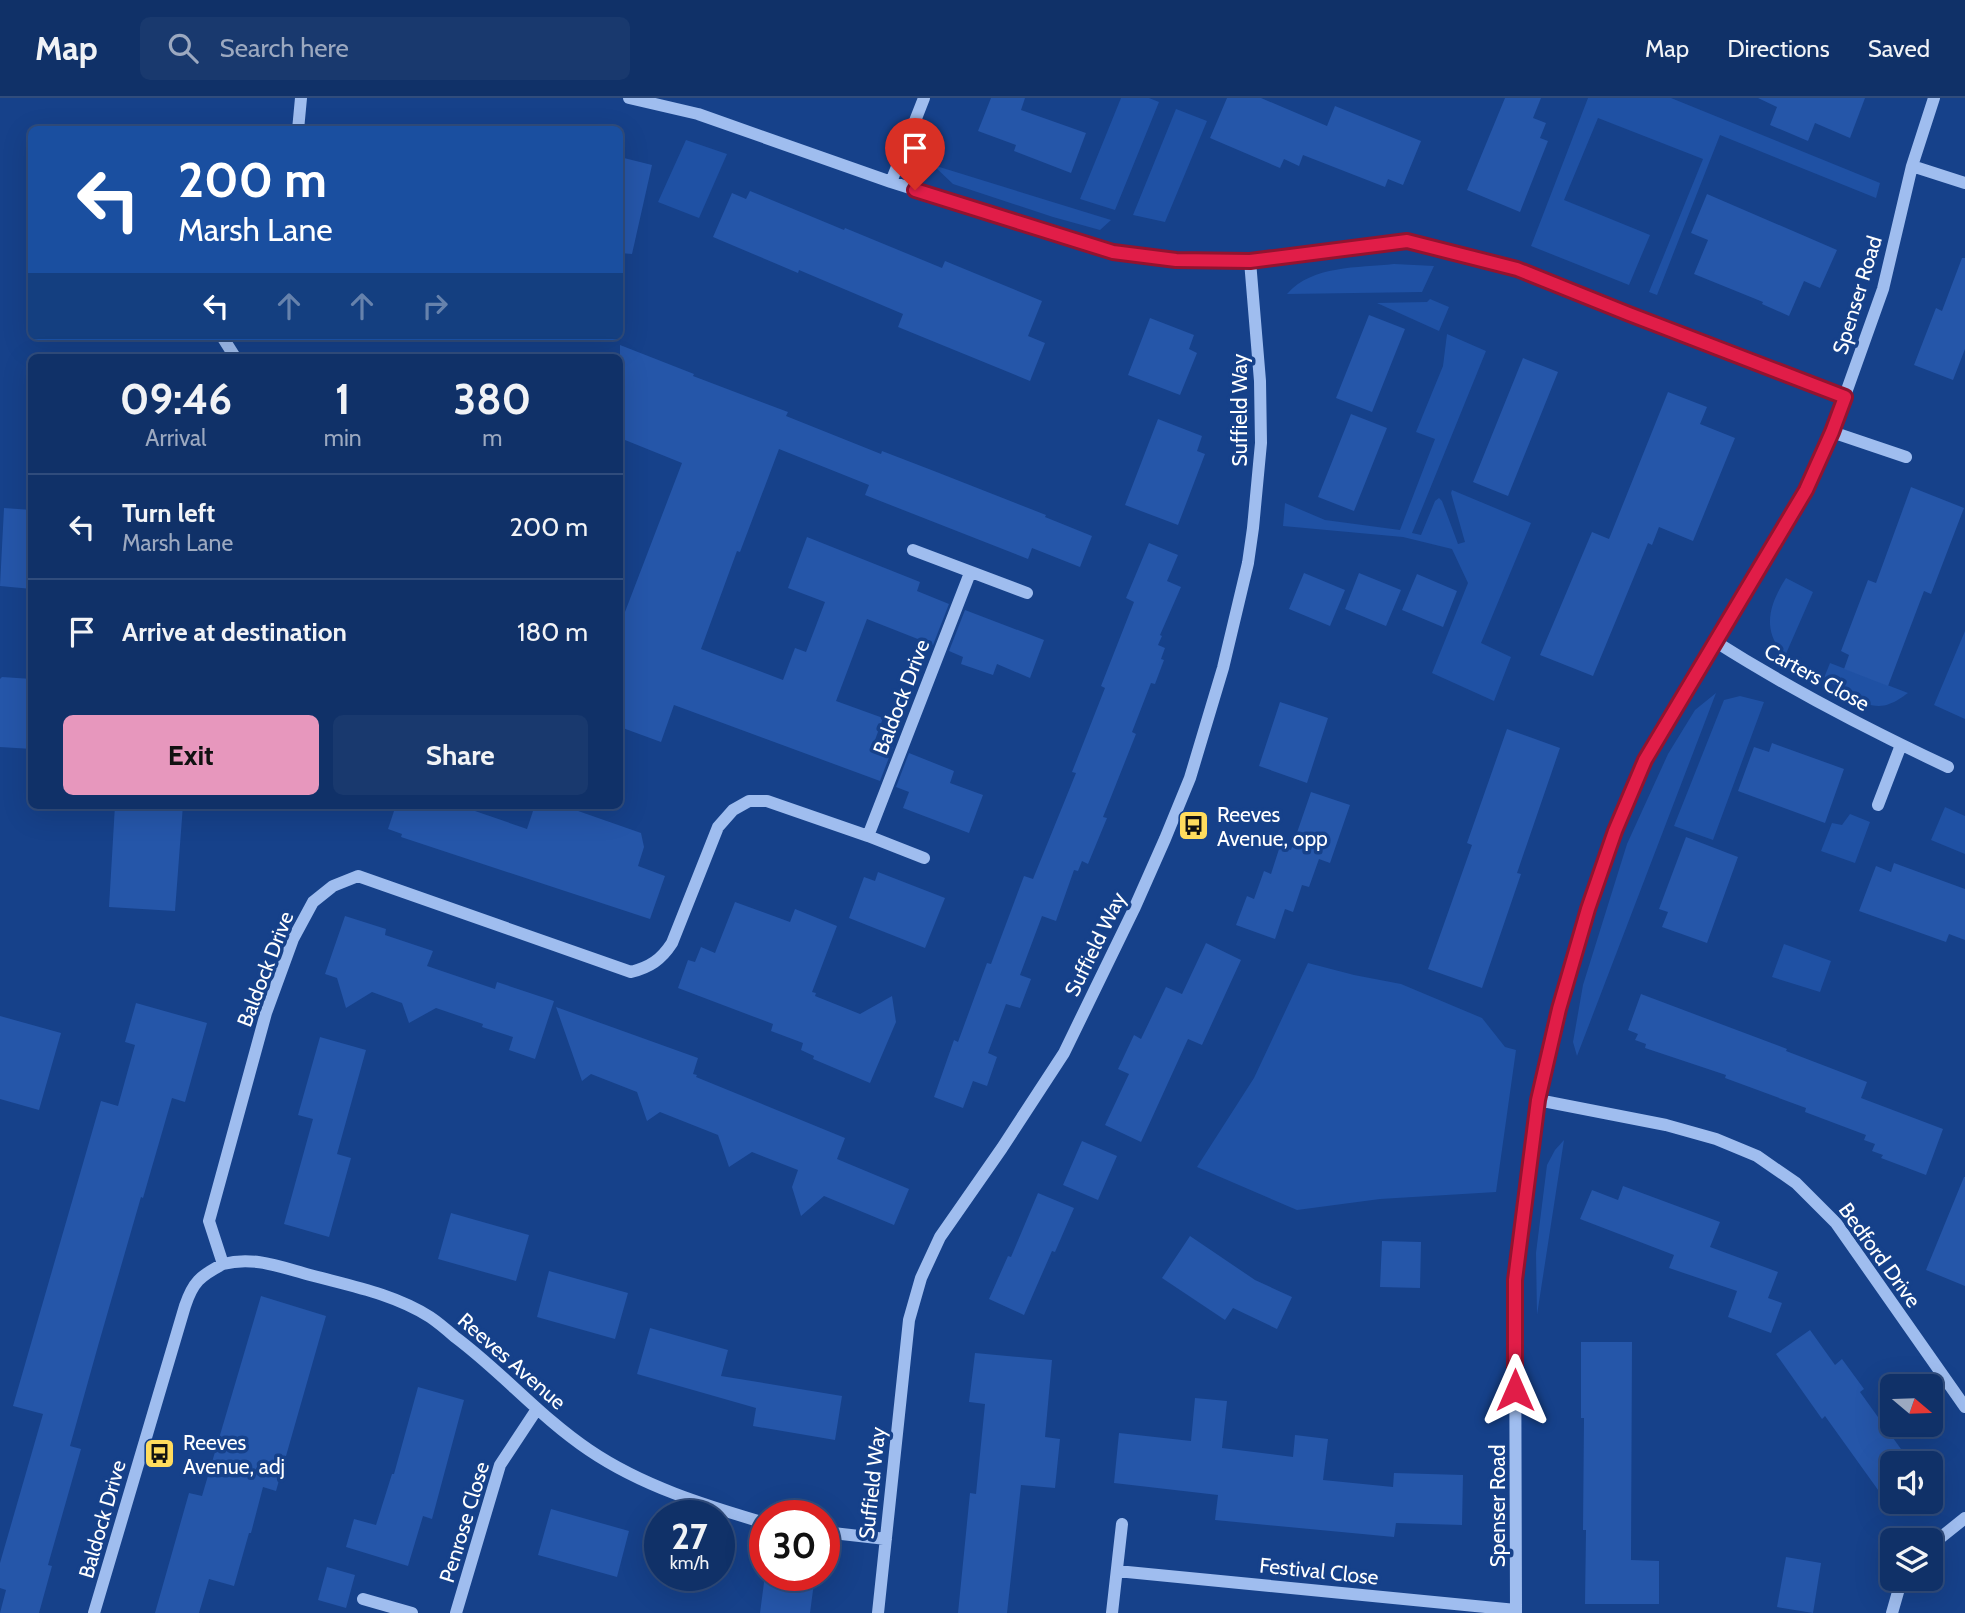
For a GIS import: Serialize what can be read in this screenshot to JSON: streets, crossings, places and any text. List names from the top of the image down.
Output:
{
  "streets": {
    "street": [
      "Spenser Road",
      "Suffield Way",
      "Carters Close",
      "Baldock Drive",
      "Bedford Drive",
      "Reeves Avenue",
      "Penrose Close",
      "Festival Close"
    ]
  },
  "crossings": [
    ["Spenser Road", "Carters Close"],
    ["Spenser Road", "Bedford Drive"],
    ["Spenser Road", "Festival Close"],
    ["Baldock Drive", "Reeves Avenue"],
    ["Reeves Avenue", "Penrose Close"]
  ],
  "places": {
    "bus stop": ["Reeves Avenue, opp", "Reeves Avenue, adj"]
  },
  "north": "right",
  "page": {
    "header": "Map",
    "search": "Search here",
    "nav": ["Map", "Directions", "Saved"],
    "turn": ["200 m", "Marsh Lane"],
    "eta": [
      "09:46",
      "Arrival",
      "1",
      "min",
      "380",
      "m"
    ],
    "list": [
      {
        "name": "Turn left",
        "note": "Marsh Lane",
        "value": "200 m"
      },
      {
        "name": "Arrive at destination",
        "value": "180 m"
      }
    ],
    "buttons": ["Exit", "Share"],
    "speed": "27 km/h",
    "limit": "30"
  }
}
